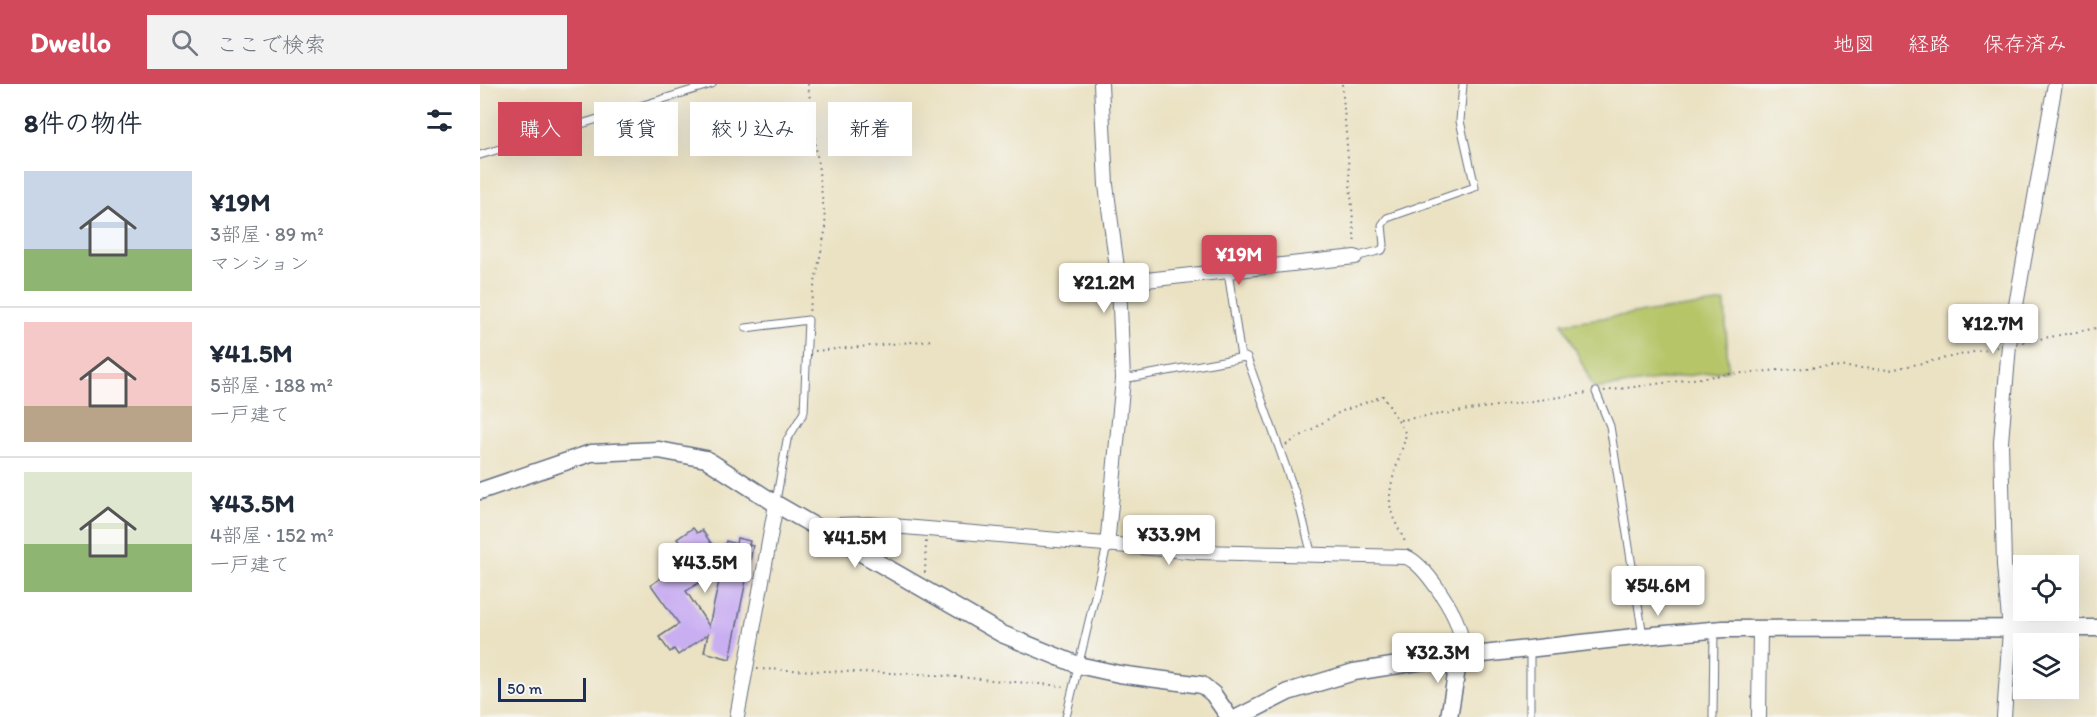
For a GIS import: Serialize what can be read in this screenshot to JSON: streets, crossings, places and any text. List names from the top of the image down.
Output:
{
  "scale_bar": "50 m",
  "page": {
    "header": "Dwello",
    "search": "ここで検索",
    "nav": ["地図", "経路", "保存済み"],
    "heading": "8件の物件",
    "chip": [
      "購入",
      "賃貸",
      "絞り込み",
      "新着"
    ],
    "list": [
      {
        "name": "¥19M",
        "note": "3部屋 · 89 m² · マンション"
      },
      {
        "name": "¥41.5M",
        "note": "5部屋 · 188 m² · 一戸建て"
      },
      {
        "name": "¥43.5M",
        "note": "4部屋 · 152 m² · 一戸建て"
      }
    ],
    "price": [
      "¥19M",
      "¥21.2M",
      "¥12.7M",
      "¥33.9M",
      "¥41.5M",
      "¥43.5M",
      "¥54.6M",
      "¥32.3M"
    ],
    "scale": "50 m"
  }
}
